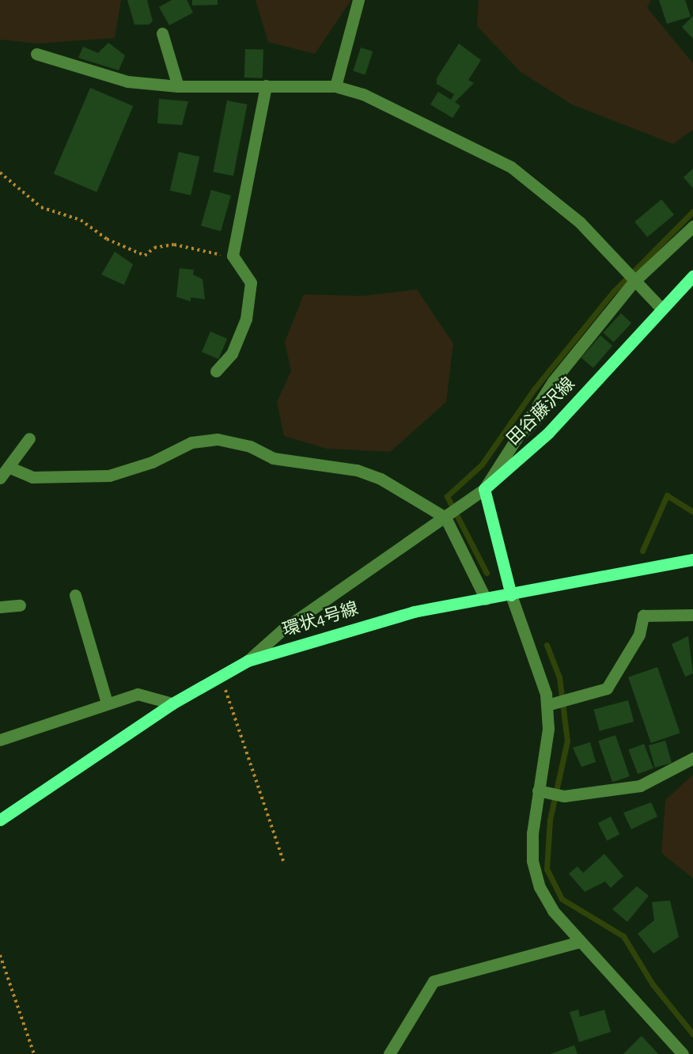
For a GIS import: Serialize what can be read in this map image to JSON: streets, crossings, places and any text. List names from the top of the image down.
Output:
{
  "streets": {
    "main road": ["田谷藤沢線", "環状4号線"]
  }
}
